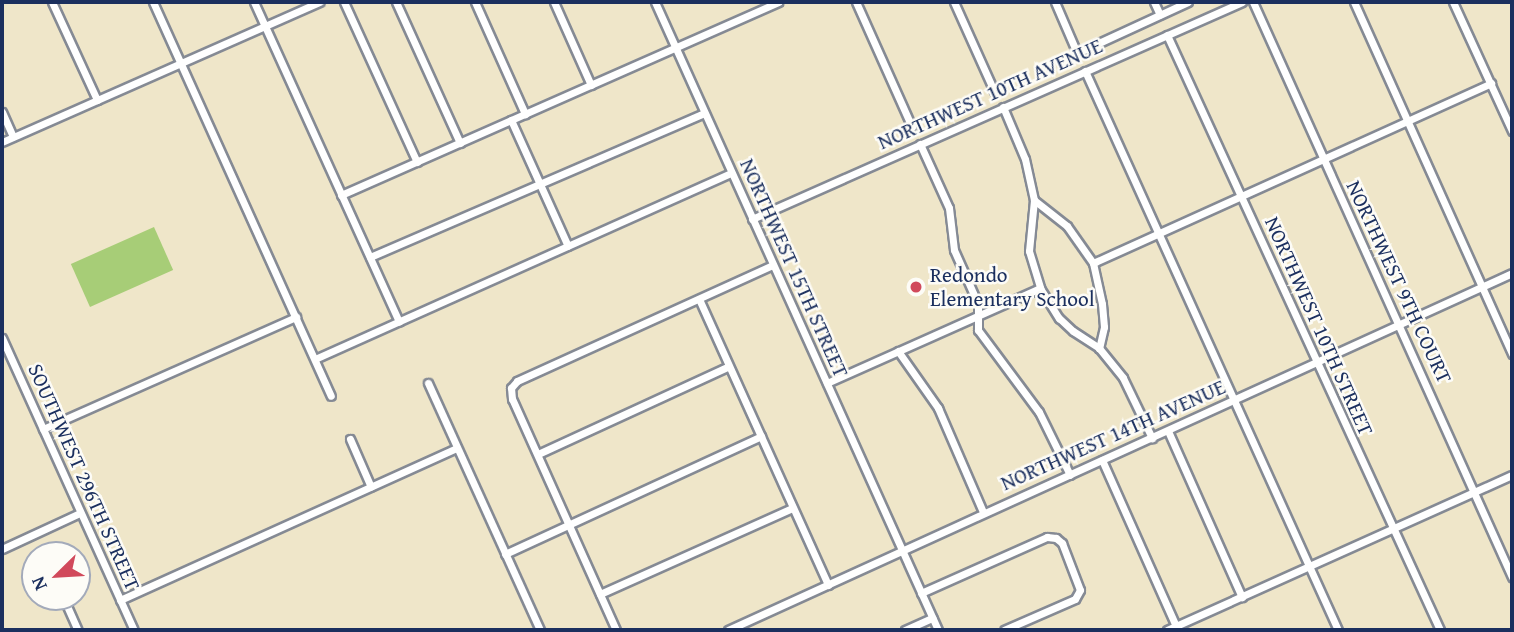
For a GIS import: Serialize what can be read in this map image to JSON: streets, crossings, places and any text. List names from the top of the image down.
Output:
{
  "streets": {
    "street": [
      "NORTHWEST 10TH AVENUE",
      "NORTHWEST 15TH STREET",
      "NORTHWEST 9TH COURT",
      "NORTHWEST 10TH STREET",
      "NORTHWEST 14TH AVENUE",
      "SOUTHWEST 296TH STREET"
    ]
  },
  "crossings": [
    ["NORTHWEST 10TH AVENUE", "NORTHWEST 15TH STREET"],
    ["NORTHWEST 10TH AVENUE", "NORTHWEST 10TH STREET"],
    ["NORTHWEST 15TH STREET", "NORTHWEST 14TH AVENUE"],
    ["NORTHWEST 9TH COURT", "NORTHWEST 14TH AVENUE"],
    ["NORTHWEST 10TH STREET", "NORTHWEST 14TH AVENUE"]
  ],
  "places": ["Redondo Elementary School"],
  "north": "bottom left"
}
